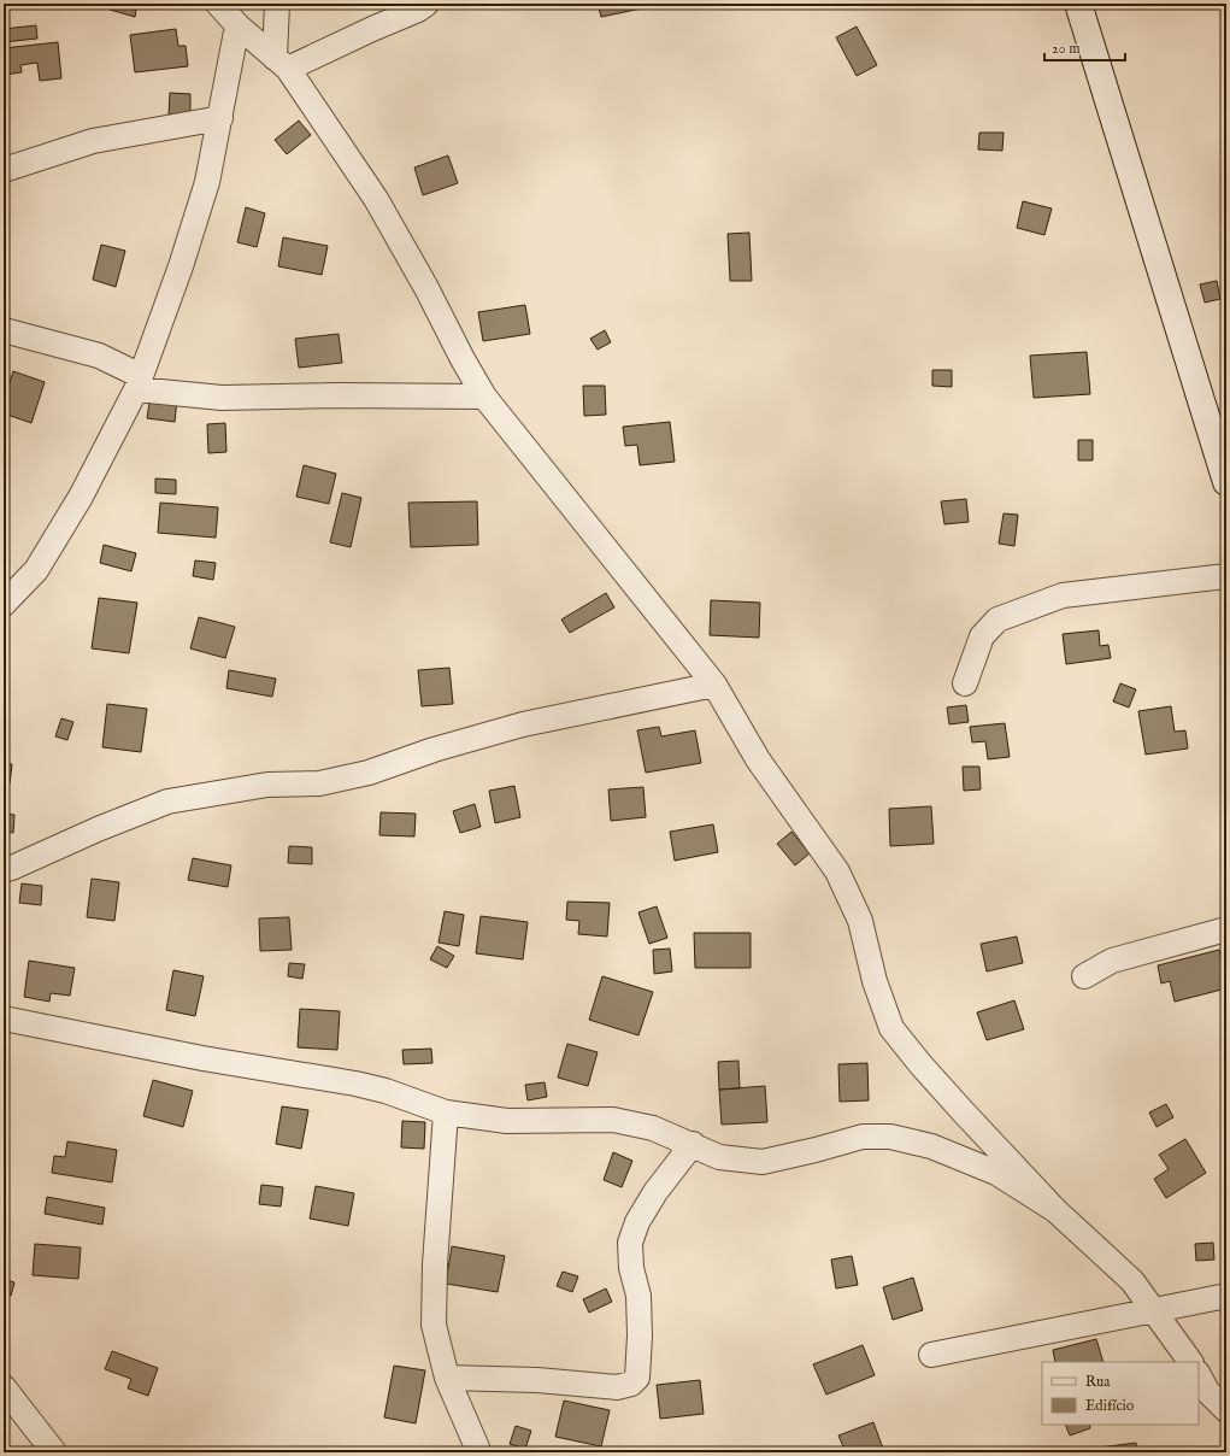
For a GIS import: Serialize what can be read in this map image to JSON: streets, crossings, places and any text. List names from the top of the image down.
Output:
{
  "legend": ["Rua", "Edifício"],
  "scale_bar": "20 m"
}
